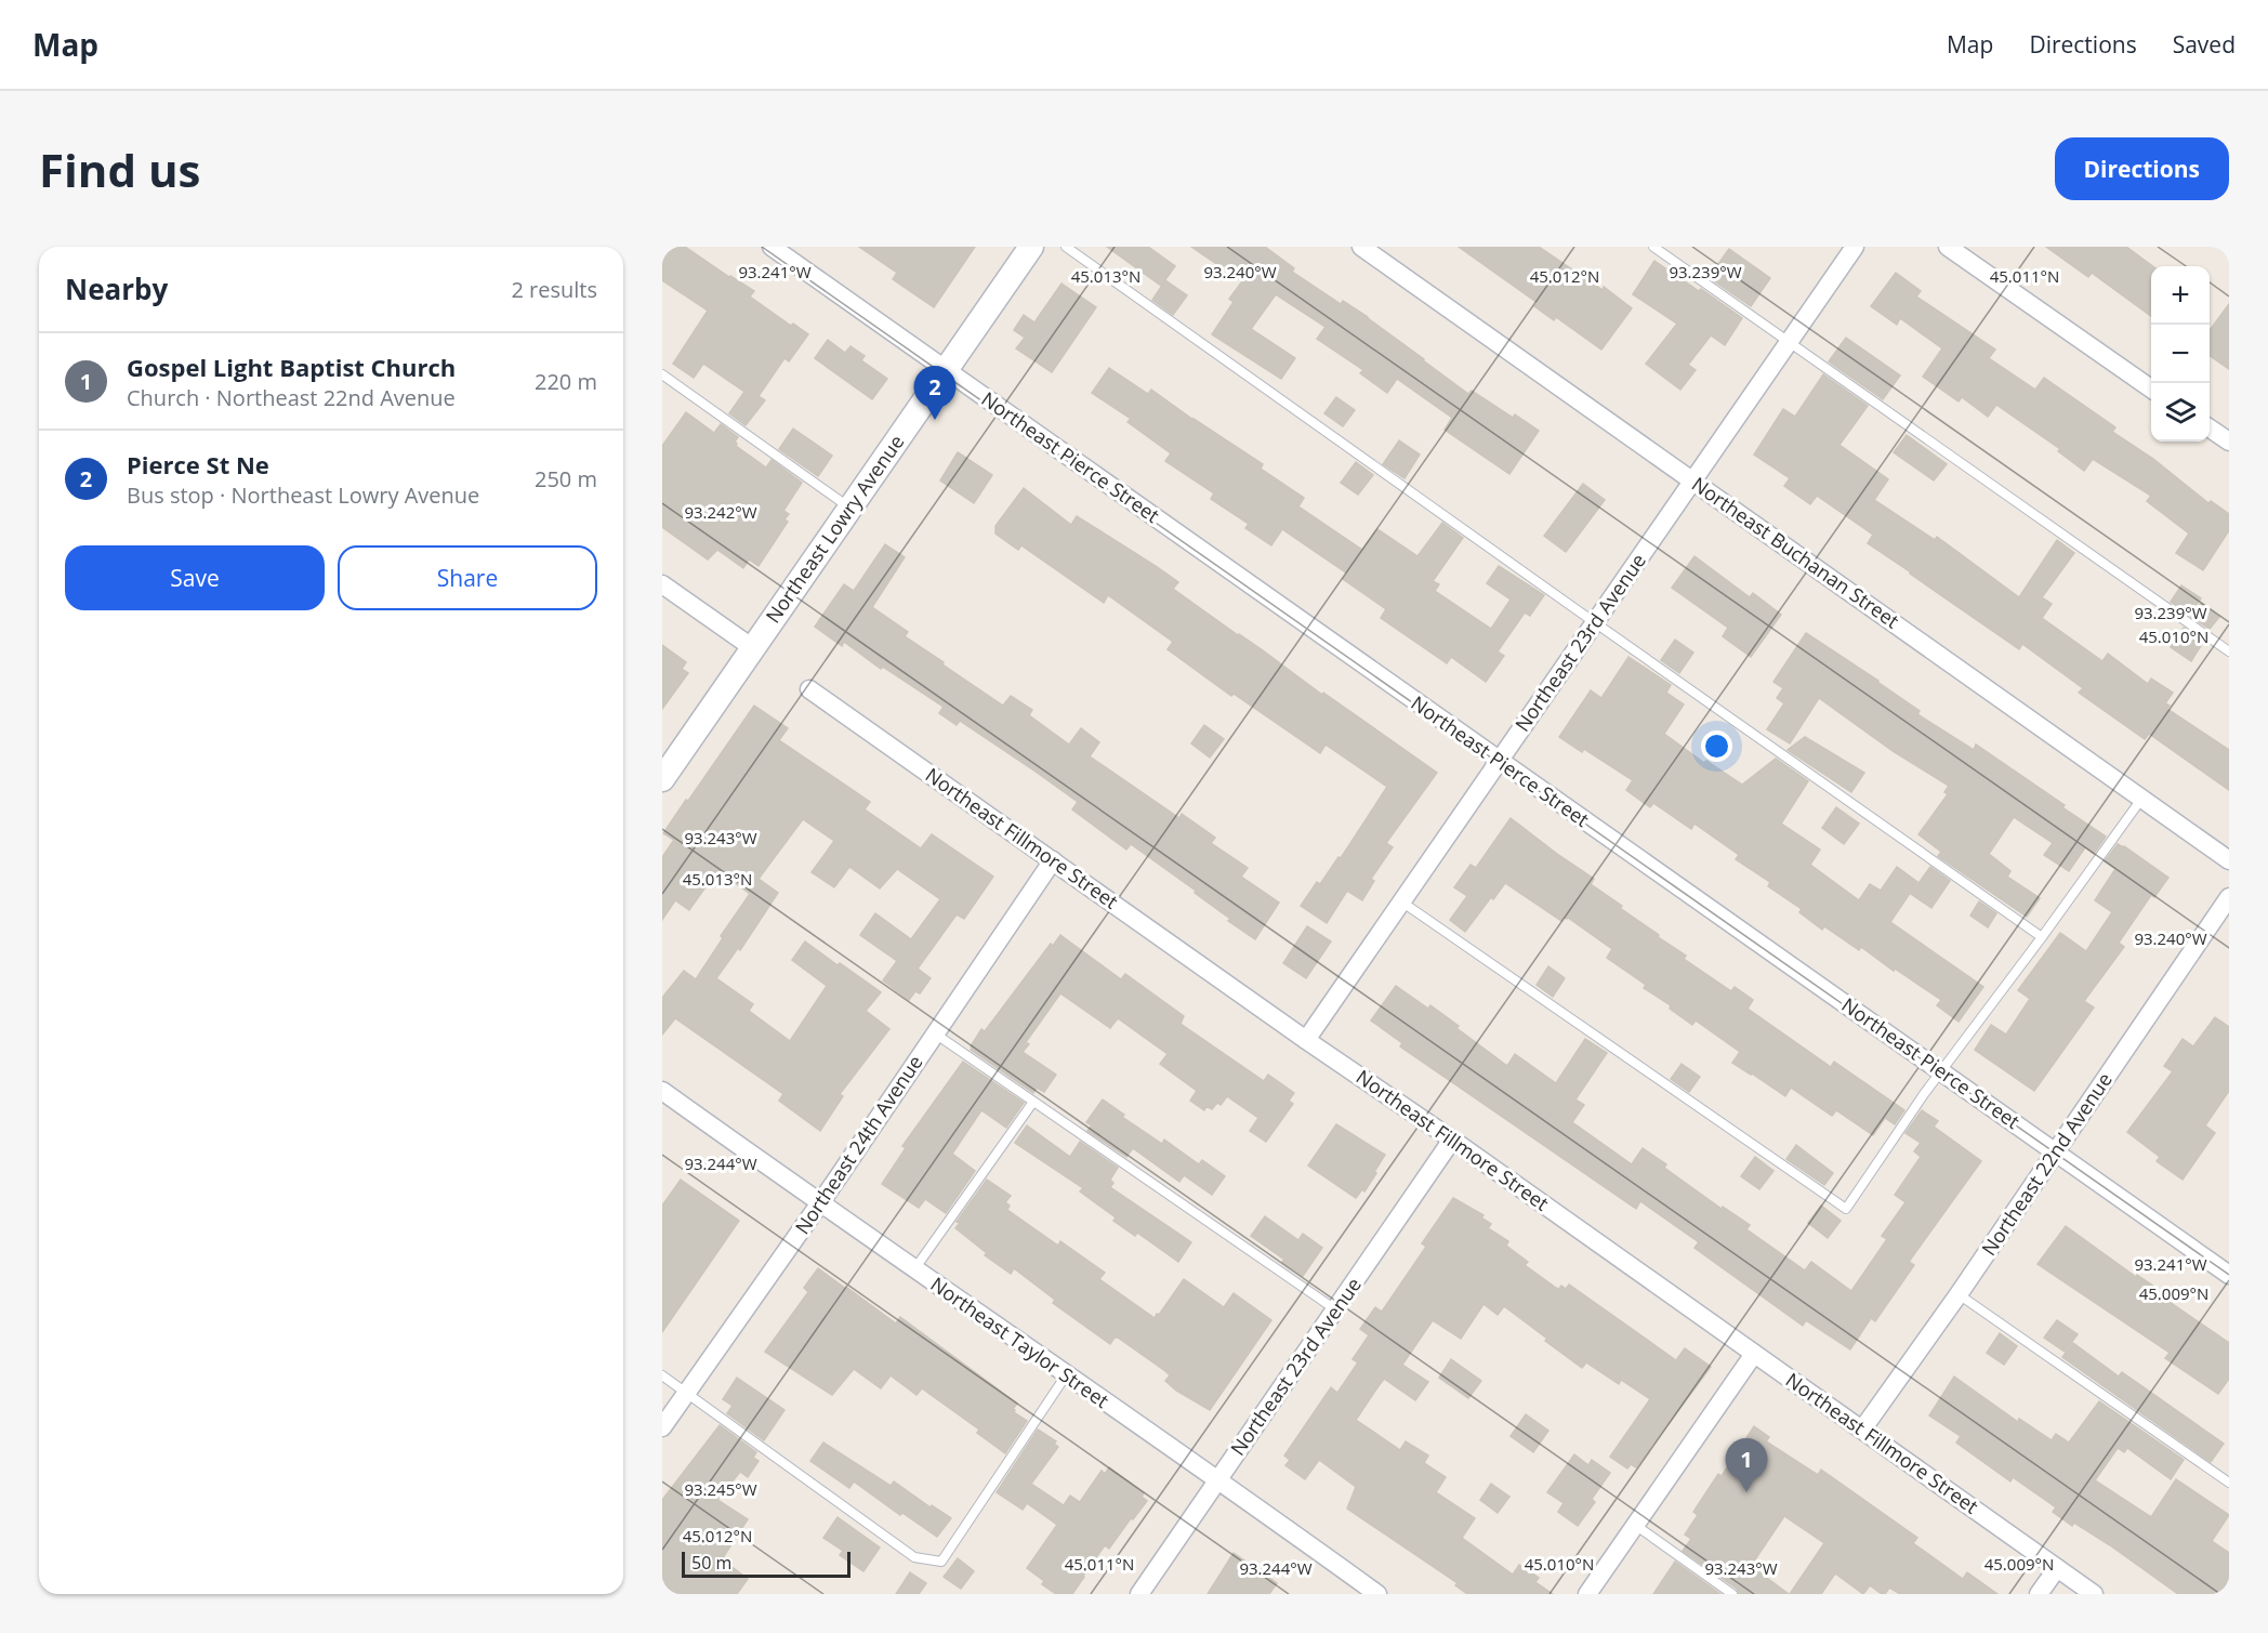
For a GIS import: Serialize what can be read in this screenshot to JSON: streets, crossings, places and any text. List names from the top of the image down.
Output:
{
  "streets": {
    "main road": ["Northeast Lowry Avenue"],
    "street": [
      "Northeast Pierce Street",
      "Northeast Buchanan Street",
      "Northeast 23rd Avenue",
      "Northeast Fillmore Street",
      "Northeast 24th Avenue",
      "Northeast 22nd Avenue",
      "Northeast Taylor Street"
    ]
  },
  "crossings": [
    ["Northeast Pierce Street", "Northeast Lowry Avenue"],
    ["Northeast Pierce Street", "Northeast 23rd Avenue"],
    ["Northeast Pierce Street", "Northeast 22nd Avenue"],
    ["Northeast Buchanan Street", "Northeast 23rd Avenue"],
    ["Northeast 23rd Avenue", "Northeast Fillmore Street"],
    ["Northeast 23rd Avenue", "Northeast Taylor Street"],
    ["Northeast Fillmore Street", "Northeast 24th Avenue"],
    ["Northeast Fillmore Street", "Northeast 22nd Avenue"],
    ["Northeast 24th Avenue", "Northeast Taylor Street"]
  ],
  "scale_bar": "50 m",
  "page": {
    "header": "Map",
    "nav": ["Map", "Directions", "Saved"],
    "buttons": [
      "Directions",
      ["Save", "Share"]
    ],
    "title": "Find us",
    "heading": ["Nearby", "2 results"],
    "map_buttons": ["+", "−"],
    "list": [
      {
        "mark": "1",
        "name": "Gospel Light Baptist Church",
        "note": "Church · Northeast 22nd Avenue",
        "value": "220 m"
      },
      {
        "mark": "2",
        "name": "Pierce St Ne",
        "note": "Bus stop · Northeast Lowry Avenue",
        "value": "250 m"
      }
    ],
    "pins": ["2", "1"],
    "scale": "50 m"
  },
  "coordinates": [
    "93.241°W",
    "93.240°W",
    "93.239°W",
    "45.013°N",
    "45.012°N",
    "45.011°N",
    "93.242°W",
    "45.010°N",
    "93.243°W",
    "93.244°W",
    "45.009°N",
    "93.245°W"
  ]
}
